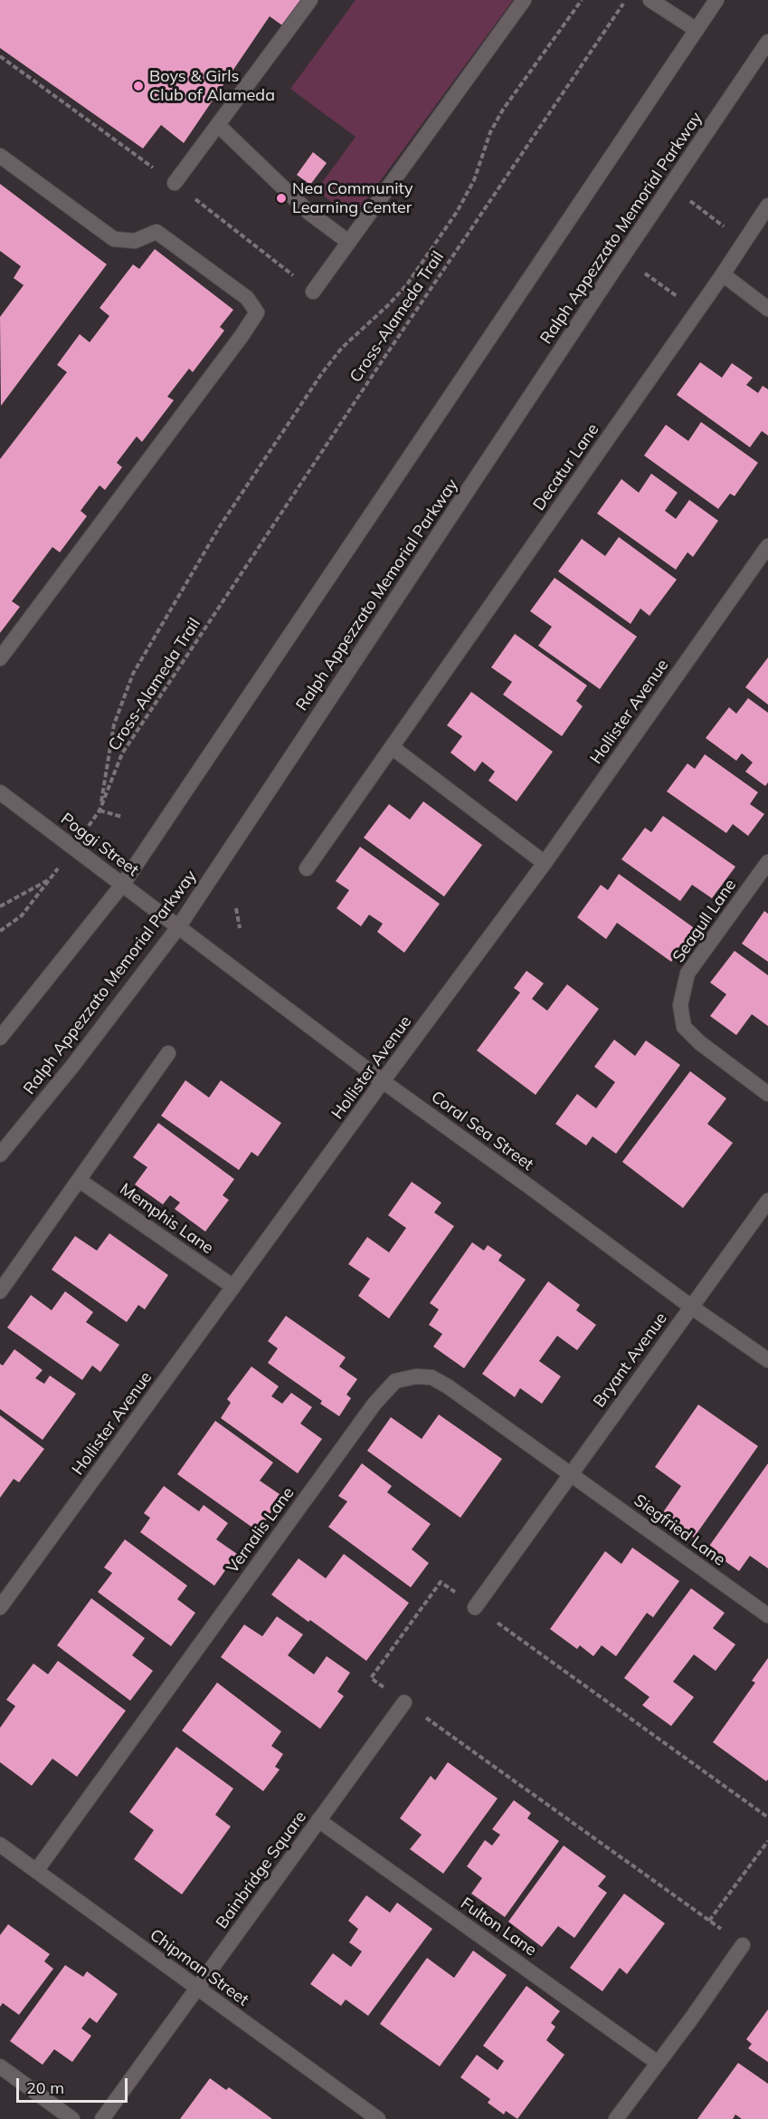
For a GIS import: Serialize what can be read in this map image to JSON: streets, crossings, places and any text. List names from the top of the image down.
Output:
{
  "streets": {
    "street": [
      "Ralph Appezzato Memorial Parkway",
      "Decatur Lane",
      "Hollister Avenue",
      "Poggi Street",
      "Seagull Lane",
      "Coral Sea Street",
      "Memphis Lane",
      "Bryant Avenue",
      "Vernalis Lane",
      "Siegfried Lane",
      "Bainbridge Square",
      "Fulton Lane",
      "Chipman Street"
    ],
    "path": ["Cross-Alameda Trail"]
  },
  "crossings": [
    ["Ralph Appezzato Memorial Parkway", "Poggi Street"],
    ["Ralph Appezzato Memorial Parkway", "Coral Sea Street"],
    ["Hollister Avenue", "Coral Sea Street"],
    ["Hollister Avenue", "Memphis Lane"],
    ["Poggi Street", "Coral Sea Street"],
    ["Coral Sea Street", "Bryant Avenue"],
    ["Bryant Avenue", "Vernalis Lane"],
    ["Bryant Avenue", "Siegfried Lane"],
    ["Vernalis Lane", "Siegfried Lane"],
    ["Vernalis Lane", "Chipman Street"],
    ["Bainbridge Square", "Fulton Lane"],
    ["Bainbridge Square", "Chipman Street"]
  ],
  "places": ["Boys & Girls Club of Alameda", "Nea Community Learning Center"],
  "scale_bar": "20 m"
}
